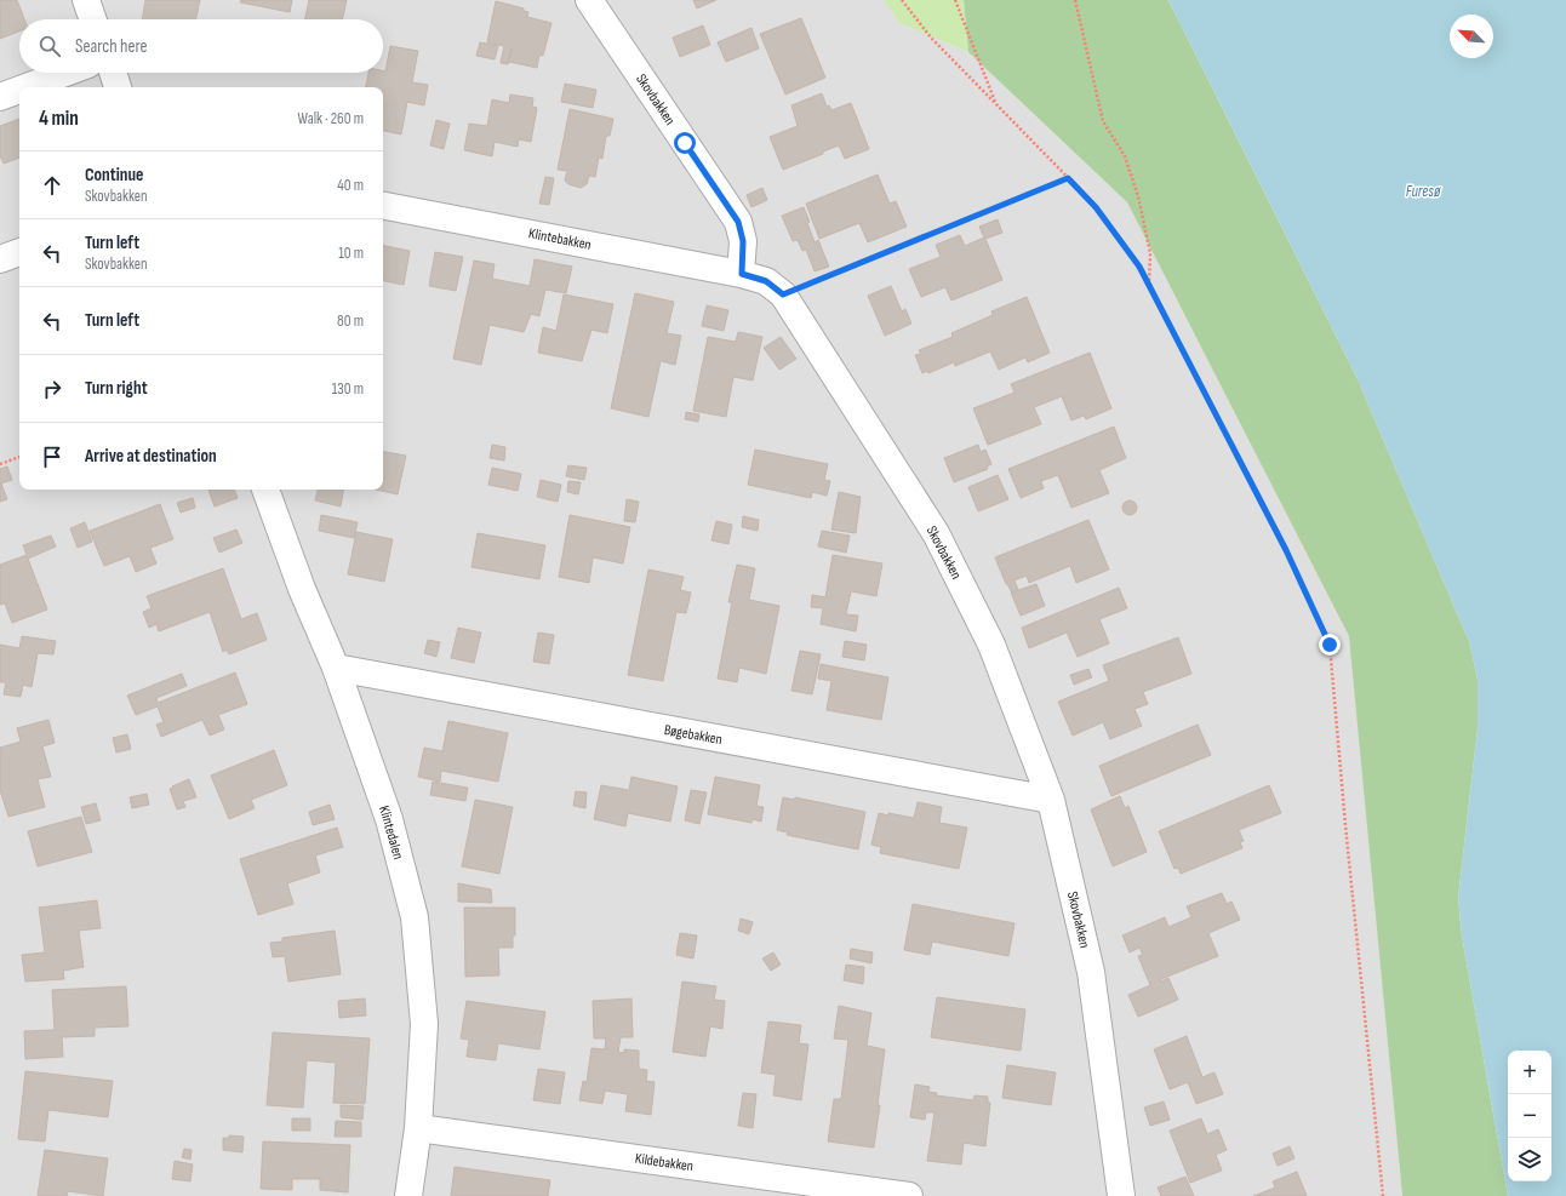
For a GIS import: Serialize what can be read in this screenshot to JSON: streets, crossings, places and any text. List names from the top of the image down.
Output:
{
  "streets": {
    "street": [
      "Skovbakken",
      "Klintebakken",
      "Bøgebakken",
      "Klintedalen",
      "Kildebakken"
    ]
  },
  "crossings": [
    ["Skovbakken", "Klintebakken"],
    ["Skovbakken", "Bøgebakken"],
    ["Bøgebakken", "Klintedalen"],
    ["Klintedalen", "Kildebakken"]
  ],
  "water": ["Furesø"],
  "north": "top left",
  "page": {
    "search": "Search here",
    "heading": ["4 min", "Walk · 260 m"],
    "list": [
      ["Continue", "Skovbakken", "40 m"],
      ["Turn left", "Skovbakken", "10 m"],
      ["Turn left", "80 m"],
      ["Turn right", "130 m"],
      "Arrive at destination"
    ],
    "map_buttons": ["+", "−"]
  }
}
